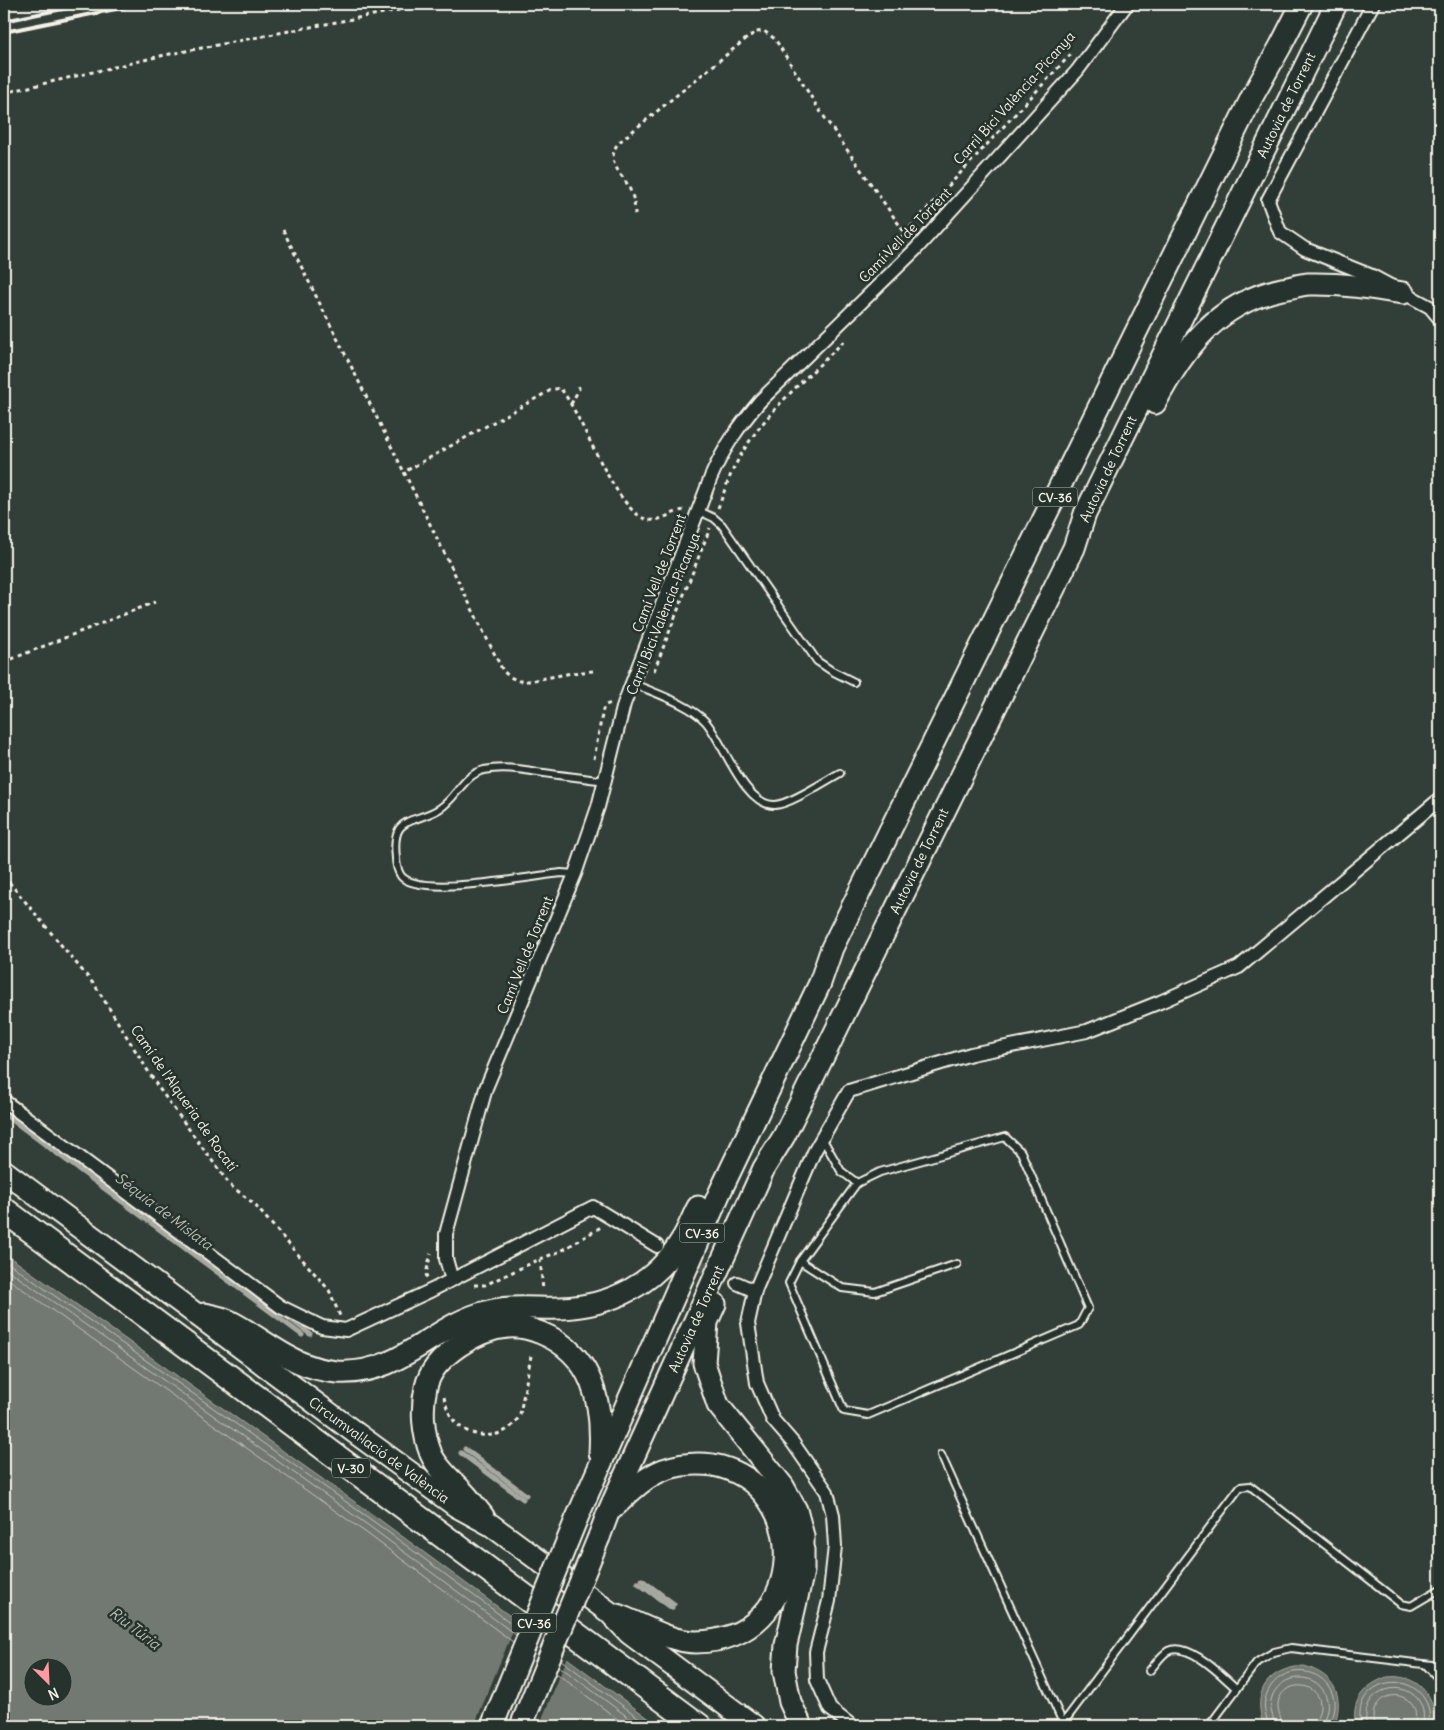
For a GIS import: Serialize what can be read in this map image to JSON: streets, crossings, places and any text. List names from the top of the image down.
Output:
{
  "streets": {
    "highway": [
      "Autovia de Torrent",
      "CV-36",
      "Circumval·lació de València",
      "V-30"
    ],
    "street": ["Camí Vell de Torrent"],
    "path": ["Carril Bici València-Picanya", "Camí de l'Alqueria de Rocatí"]
  },
  "water": ["Séquia de Mislata", "Riu Túria"],
  "north": "bottom right"
}
